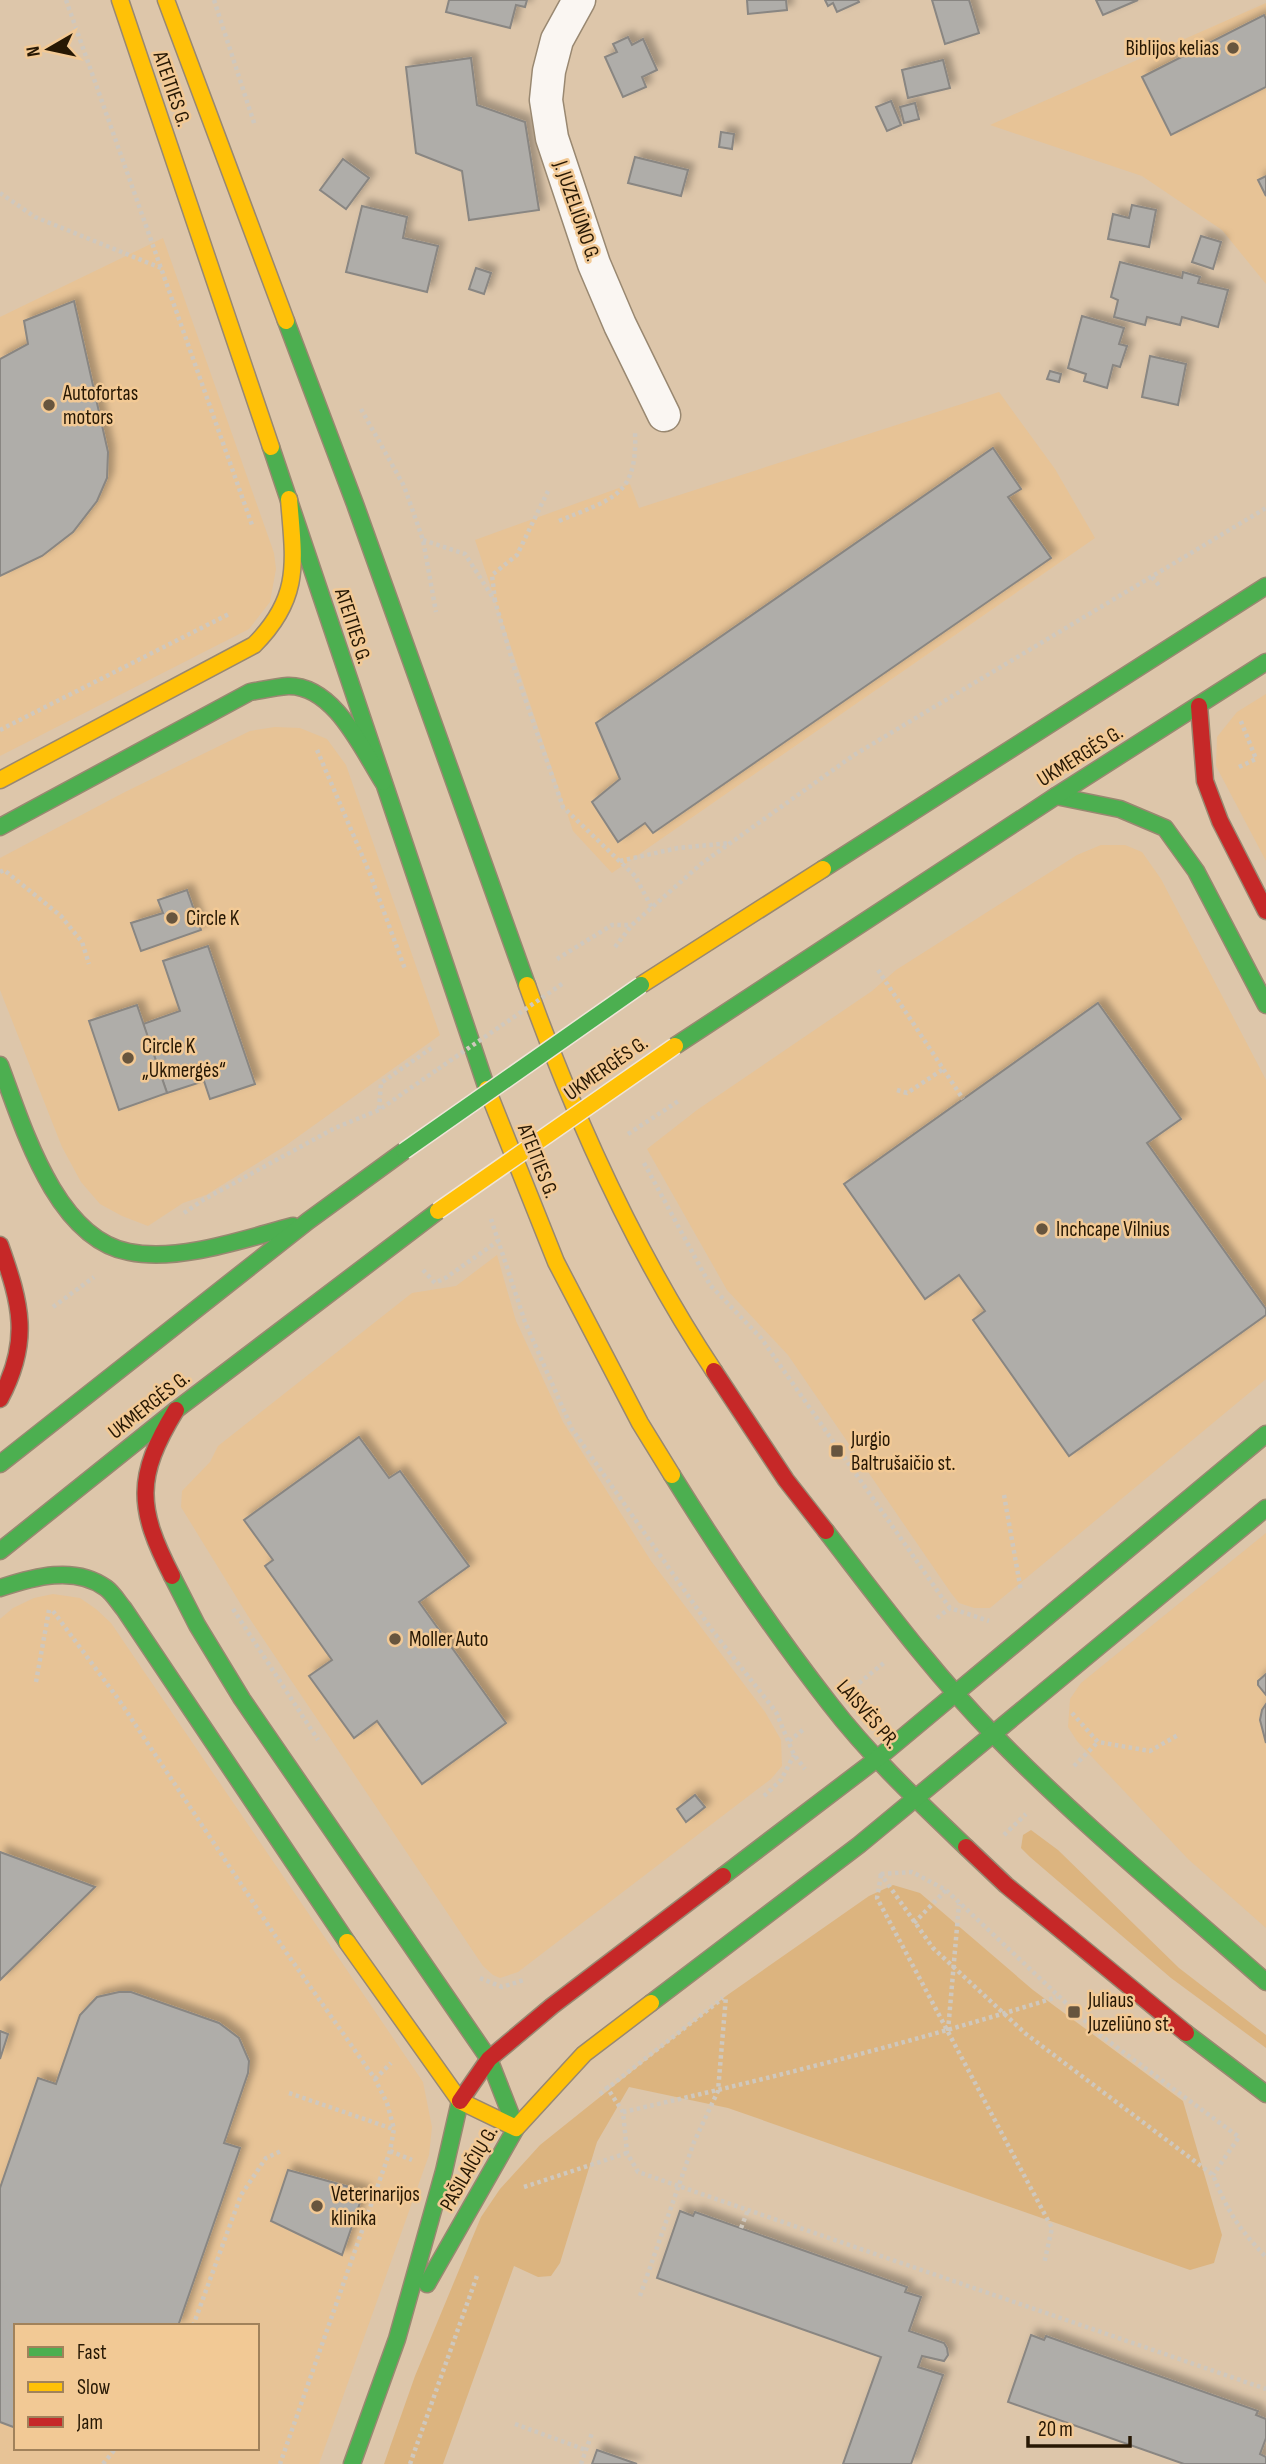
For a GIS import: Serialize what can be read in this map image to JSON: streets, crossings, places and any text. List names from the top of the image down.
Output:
{
  "streets": {
    "main road": [
      "ATEITIES G.",
      "UKMERGĖS G.",
      "LAISVĖS PR.",
      "PAŠILAIČIŲ G."
    ],
    "street": ["J. JUZELIŪNO G."]
  },
  "crossings": [
    ["ATEITIES G.", "LAISVĖS PR."],
    ["LAISVĖS PR.", "PAŠILAIČIŲ G."]
  ],
  "places": {
    "other": [
      "Biblijos kelias",
      "Autofortas motors",
      "Circle K",
      "Circle K „Ukmergės“",
      "Inchcape Vilnius",
      "Moller Auto",
      "Veterinarijos klinika"
    ],
    "transit": ["Jurgio Baltrušaičio st.", "Juliaus Juzeliūno st."]
  },
  "legend": ["Fast", "Slow", "Jam"],
  "scale_bar": "20 m",
  "north": "left"
}
